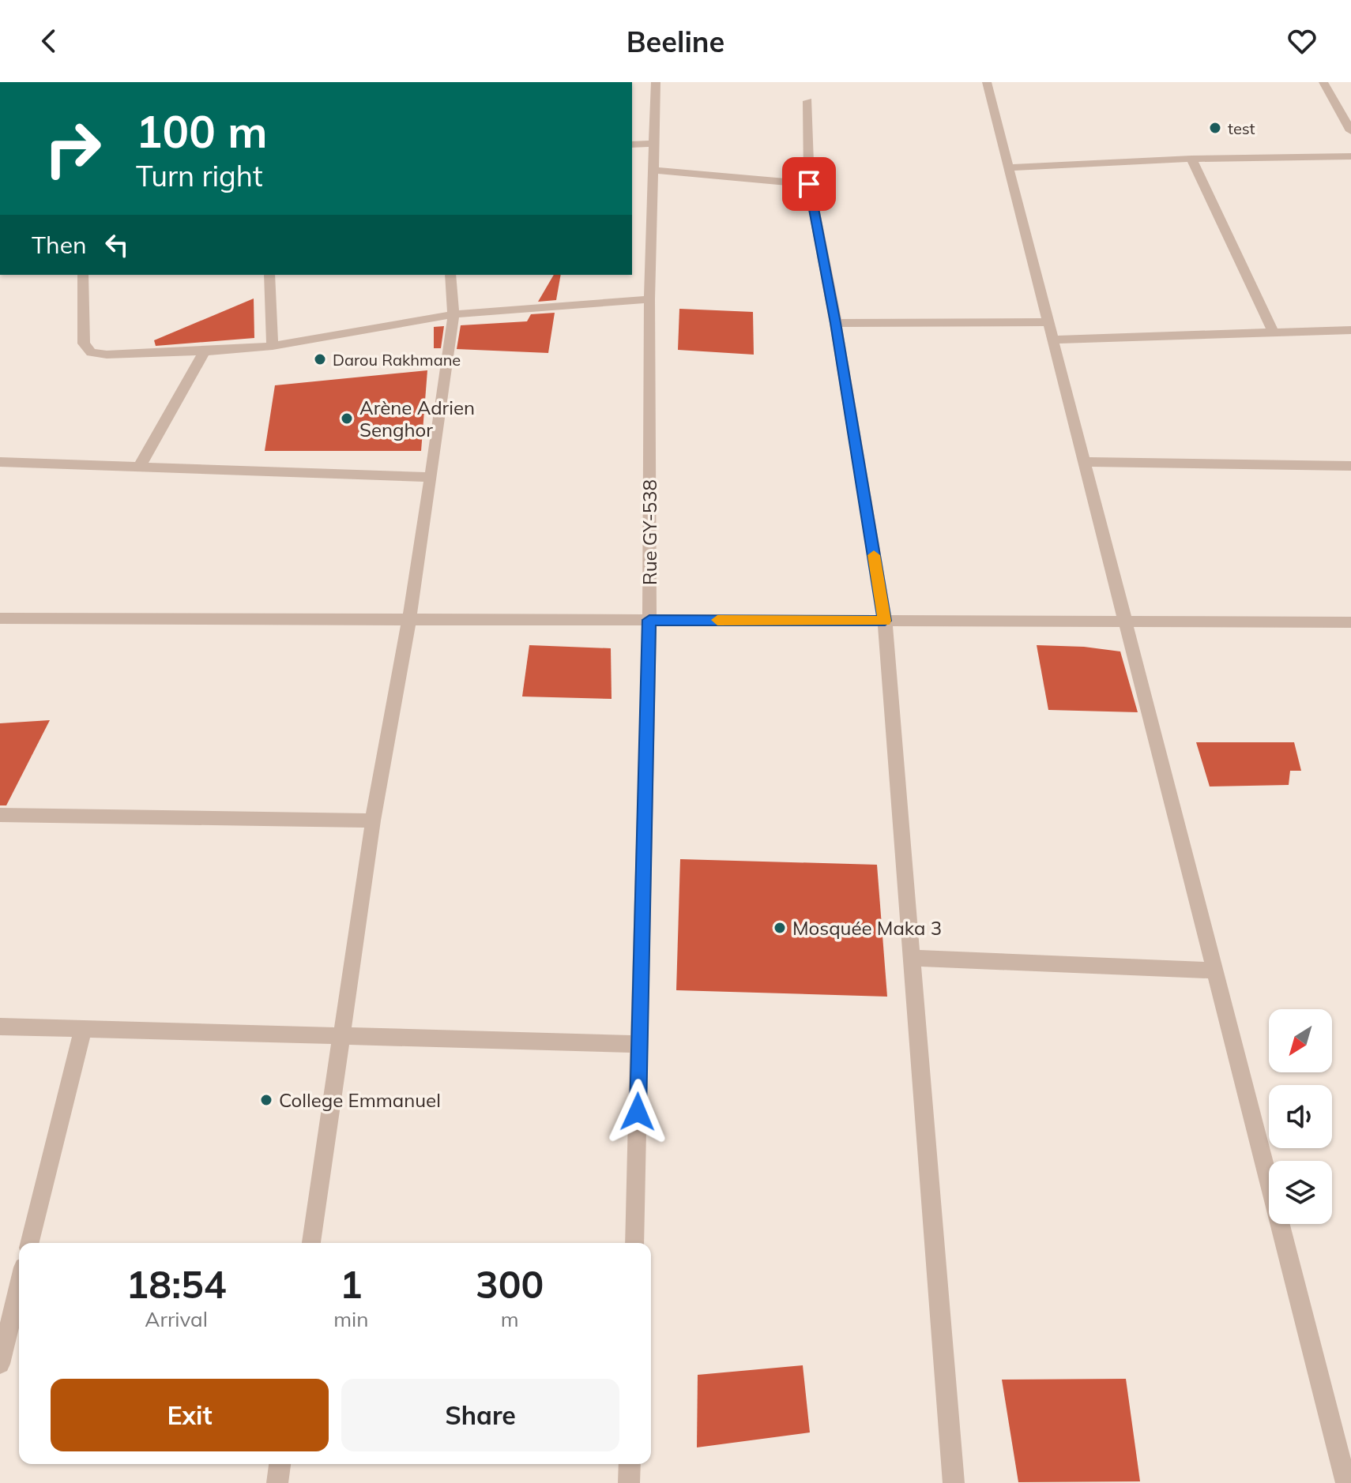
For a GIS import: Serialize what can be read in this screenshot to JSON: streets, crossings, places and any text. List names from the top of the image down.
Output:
{
  "streets": {
    "street": ["Rue GY-538"]
  },
  "places": [
    "test",
    "Darou Rakhmane",
    "Arène Adrien Senghor",
    "Mosquée Maka 3",
    "College Emmanuel"
  ],
  "north": "bottom left",
  "page": {
    "header": "Beeline",
    "turn": ["100 m", "Turn right"],
    "then": "Then",
    "eta": [
      "18:54",
      "Arrival",
      "1",
      "min",
      "300",
      "m"
    ],
    "buttons": ["Exit", "Share"]
  }
}
